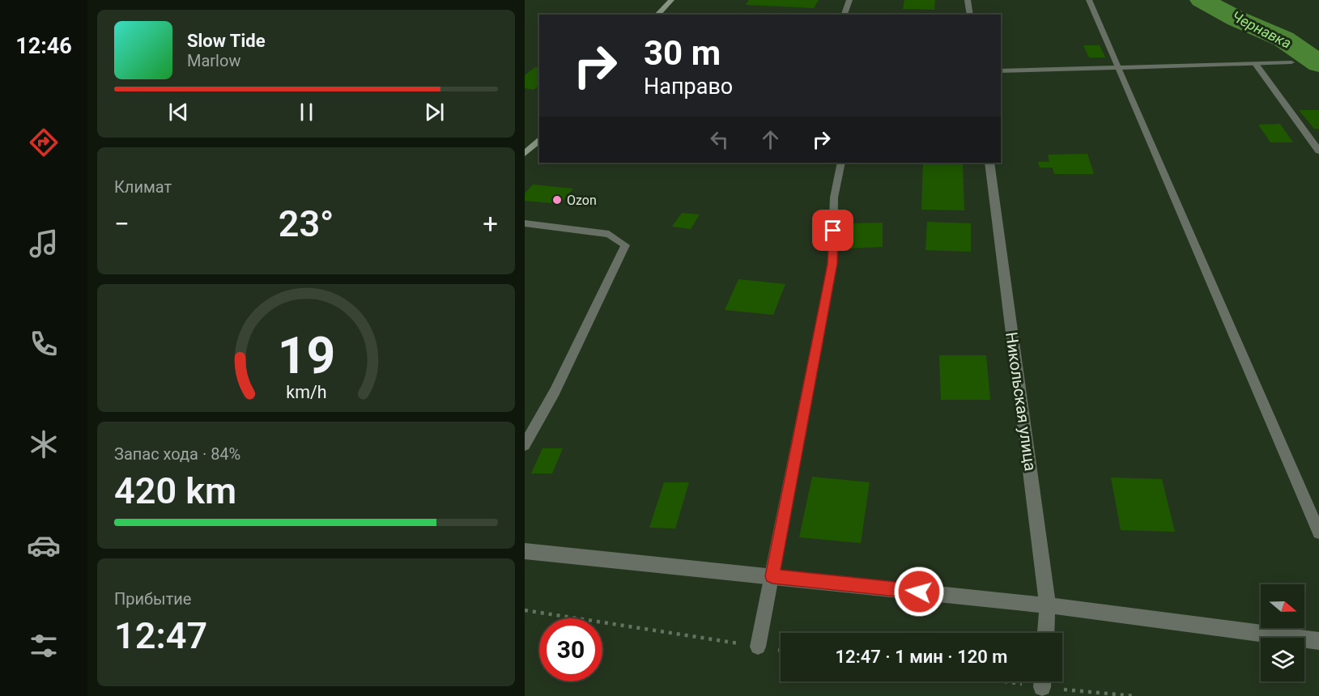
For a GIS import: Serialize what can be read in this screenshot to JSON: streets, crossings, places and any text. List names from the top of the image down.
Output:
{
  "streets": {
    "street": ["Никольская улица"]
  },
  "water": ["Чернавка"],
  "places": ["Ozon"],
  "north": "right",
  "page": {
    "tabs": "12:46",
    "turn": ["30 m", "Направо"],
    "song": ["Slow Tide", "Marlow"],
    "tile": [
      "Климат",
      ["Запас хода · 84%", "420 km"],
      ["Прибытие", "12:47"]
    ],
    "heat": ["−", "23°", "+"],
    "limit": "30",
    "trip": "12:47 · 1 мин · 120 m",
    "gauge": ["19", "km/h"]
  }
}
